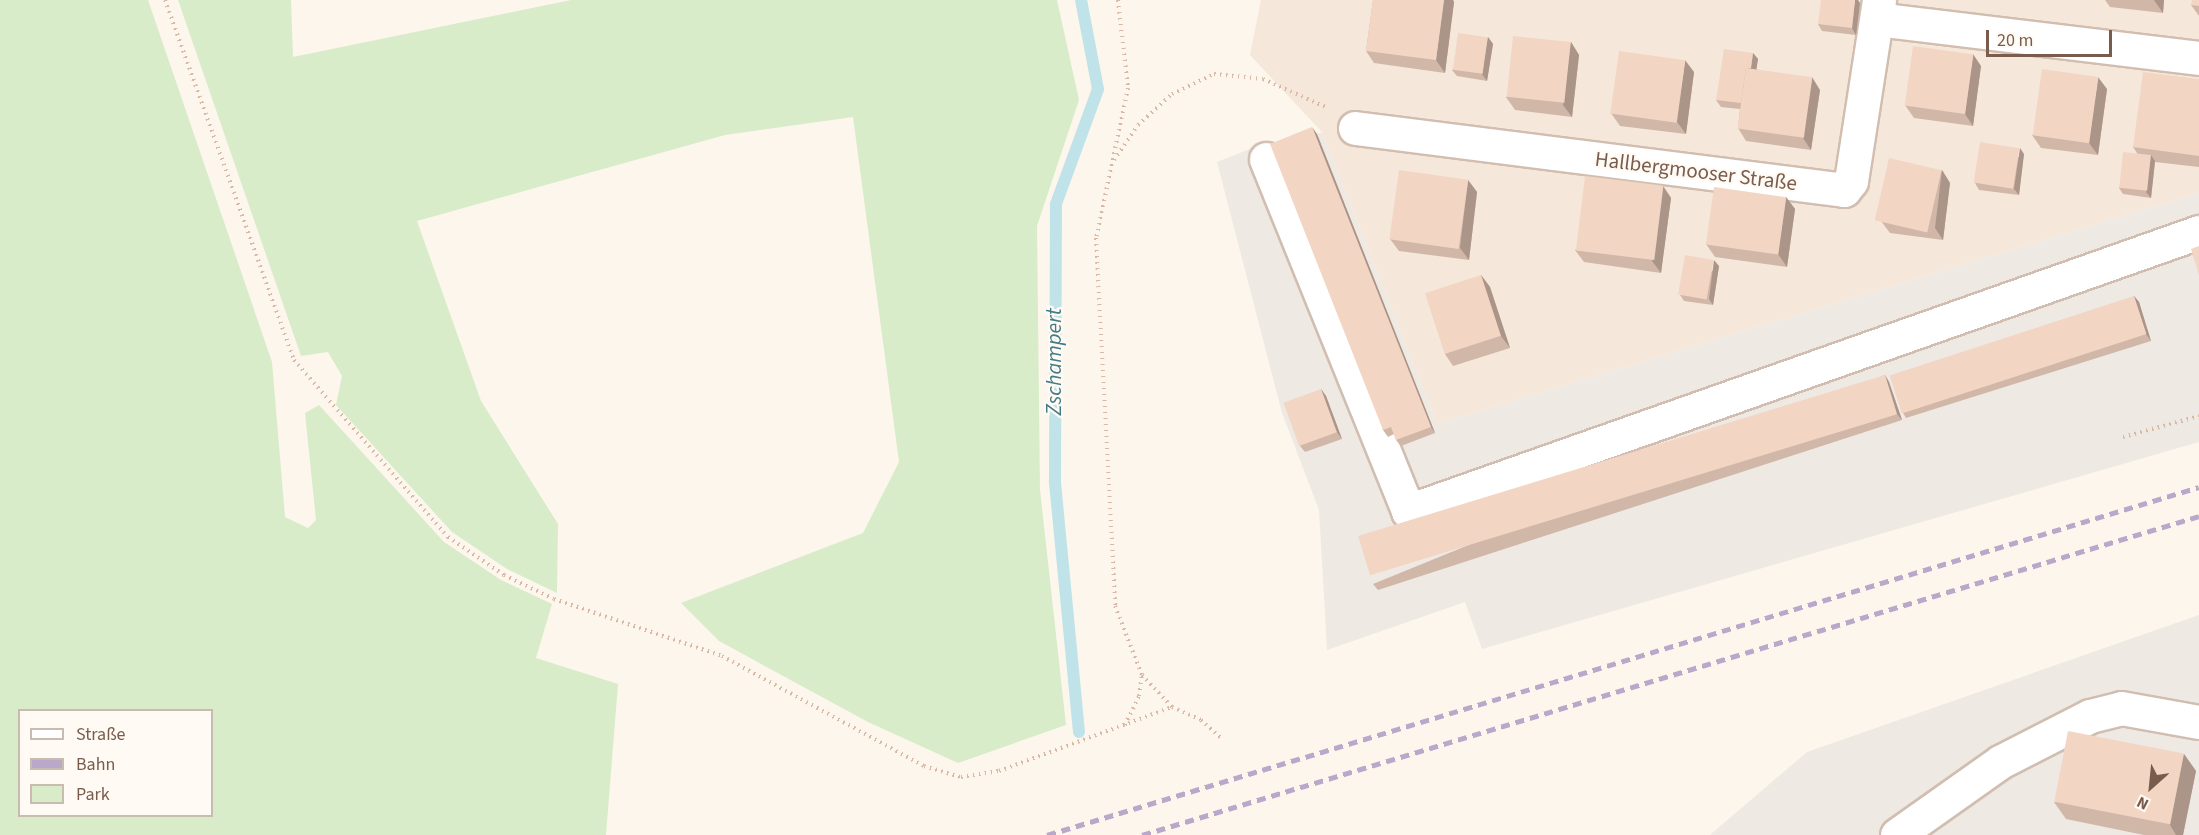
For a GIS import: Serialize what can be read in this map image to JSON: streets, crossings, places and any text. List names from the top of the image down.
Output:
{
  "streets": {
    "street": ["Hallbergmooser Straße"]
  },
  "water": ["Zschampert"],
  "legend": ["Straße", "Bahn", "Park"],
  "scale_bar": "20 m",
  "north": "bottom left"
}
